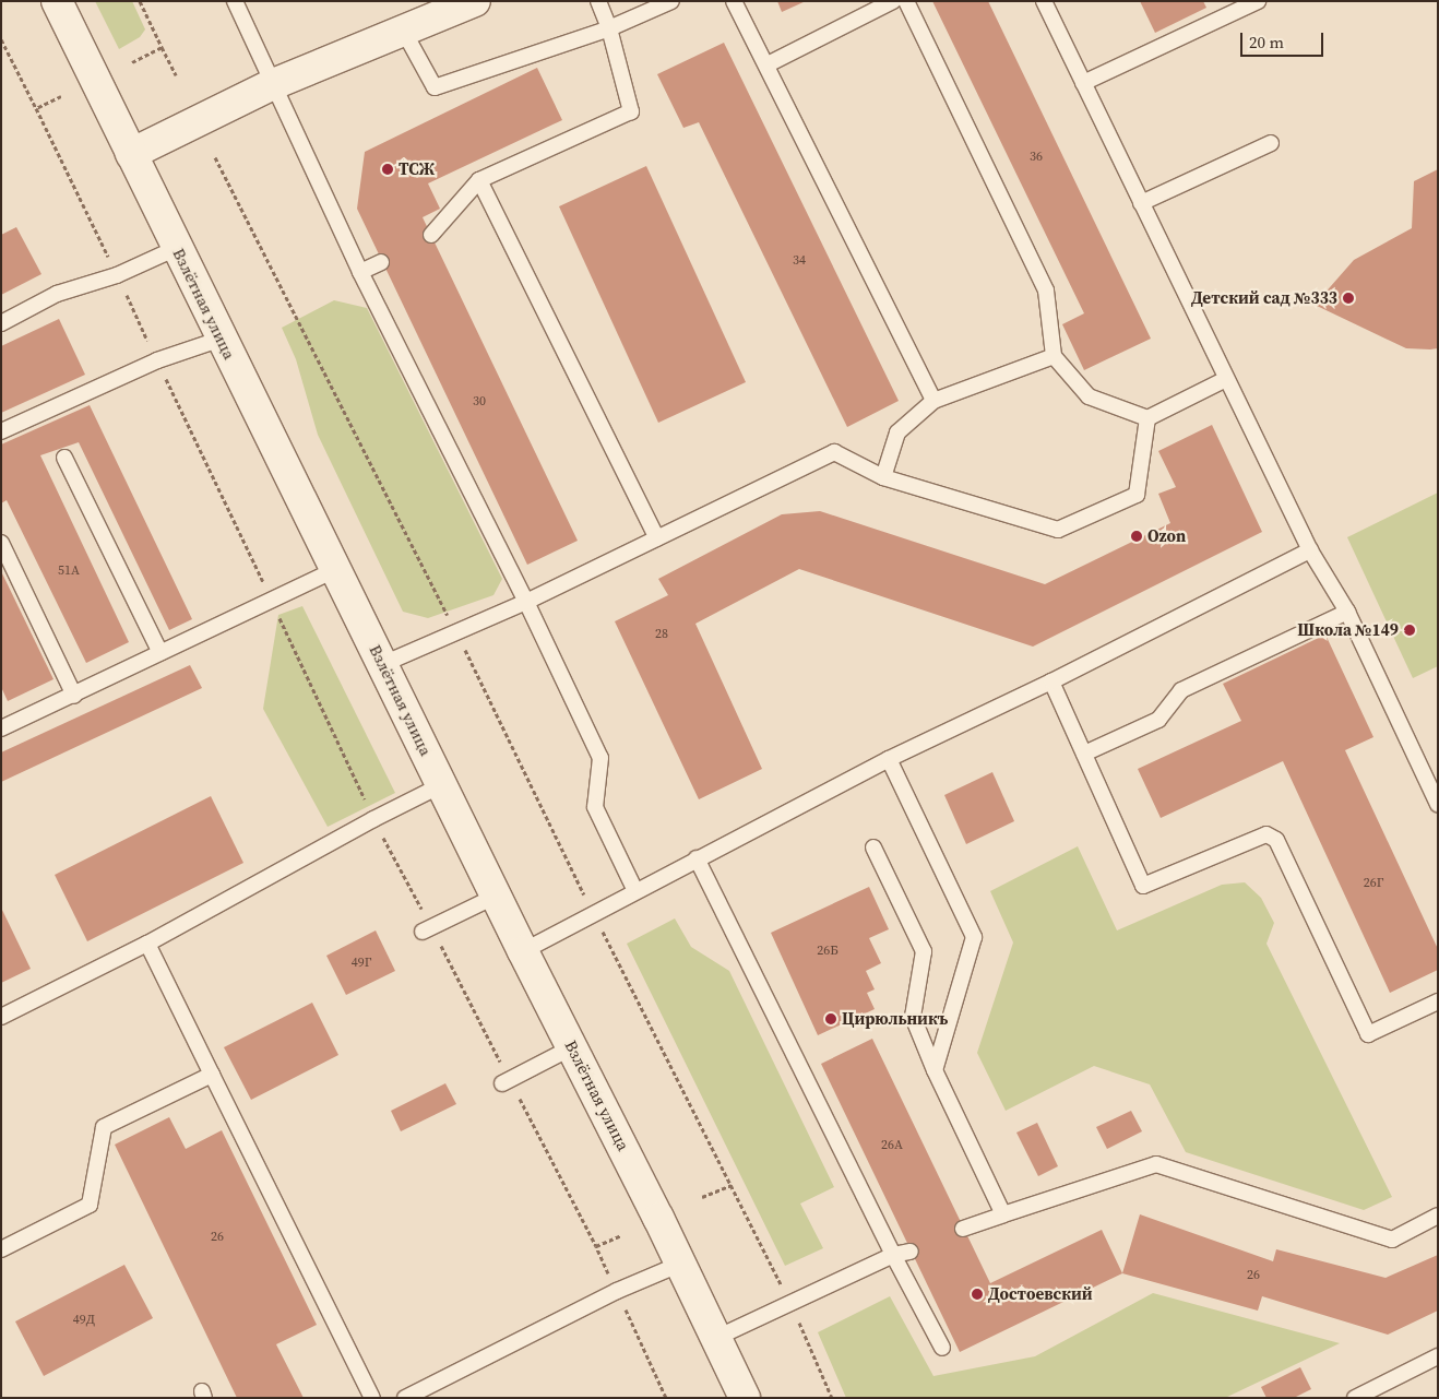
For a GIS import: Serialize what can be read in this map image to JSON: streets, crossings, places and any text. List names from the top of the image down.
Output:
{
  "streets": {
    "main road": ["Взлётная улица"]
  },
  "places": [
    "ТСЖ",
    "Детский сад №333",
    "Ozon",
    "Школа №149",
    "Цирюльникъ",
    "Достоевский"
  ],
  "house_numbers": [
    "36",
    "34",
    "30",
    "51А",
    "28",
    "26Г",
    "26Б",
    "49Г",
    "26А",
    "26",
    "26",
    "49Д"
  ],
  "scale_bar": "20 m"
}
